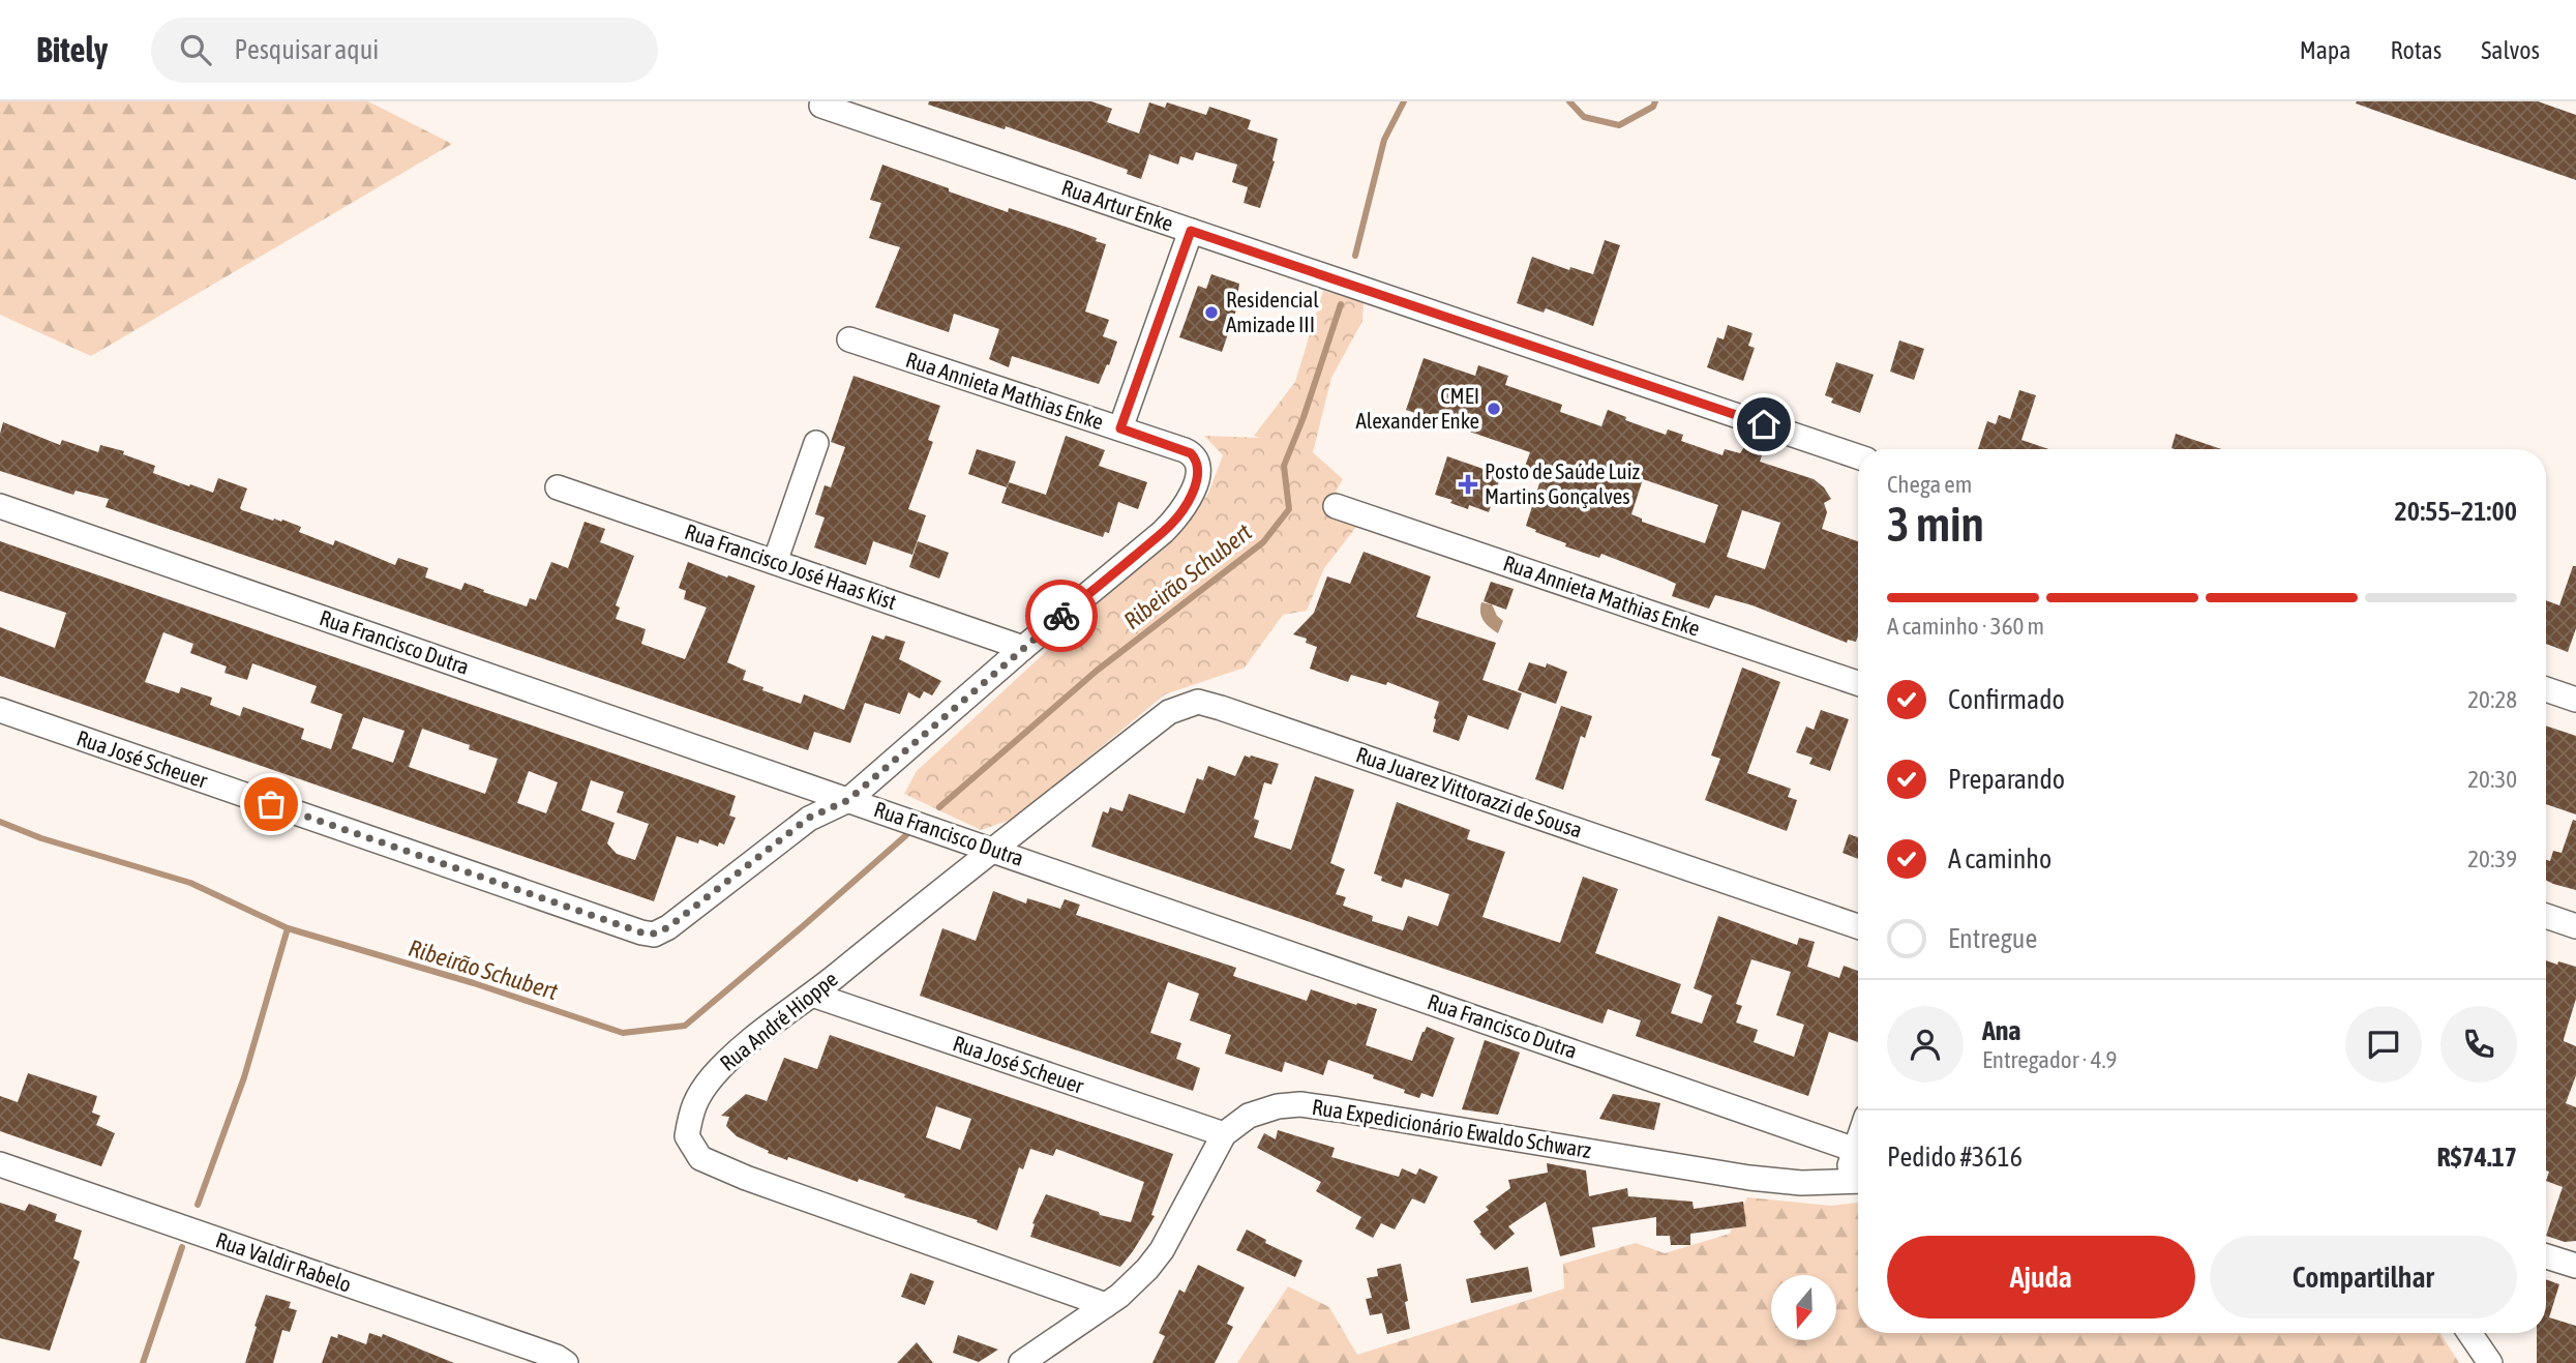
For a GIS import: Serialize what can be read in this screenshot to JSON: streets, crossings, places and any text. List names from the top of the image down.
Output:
{
  "streets": {
    "street": [
      "Rua Artur Enke",
      "Rua Annieta Mathias Enke",
      "Rua Francisco José Haas Kist",
      "Rua Francisco Dutra",
      "Rua José Scheuer",
      "Rua Juarez Vittorazzi de Sousa",
      "Rua André Hioppe",
      "Rua Expedicionário Ewaldo Schwarz",
      "Rua Valdir Rabelo"
    ]
  },
  "crossings": [
    ["Rua Annieta Mathias Enke", "Rua Francisco José Haas Kist"],
    ["Rua Francisco Dutra", "Rua José Scheuer"],
    ["Rua Francisco Dutra", "Rua André Hioppe"],
    ["Rua José Scheuer", "Rua André Hioppe"],
    ["Rua José Scheuer", "Rua Expedicionário Ewaldo Schwarz"],
    ["Rua Juarez Vittorazzi de Sousa", "Rua André Hioppe"],
    ["Rua André Hioppe", "Rua Expedicionário Ewaldo Schwarz"]
  ],
  "water": ["Ribeirão Schubert"],
  "places": {
    "other": ["Residencial Amizade III", "CMEI Alexander Enke"],
    "health": ["Posto de Saúde Luiz Martins Gonçalves"]
  },
  "north": "bottom",
  "page": {
    "header": "Bitely",
    "search": "Pesquisar aqui",
    "nav": ["Mapa", "Rotas", "Salvos"],
    "heading": ["3 min", "Chega em", "20:55–21:00"],
    "panel": [
      "Ana",
      "Entregador · 4.9",
      "Pedido #3616",
      "R$74.17"
    ],
    "bar": "A caminho · 360 m",
    "list": [
      ["Confirmado", "20:28"],
      ["Preparando", "20:30"],
      ["A caminho", "20:39"],
      "Entregue"
    ],
    "buttons": ["Ajuda", "Compartilhar"]
  }
}
